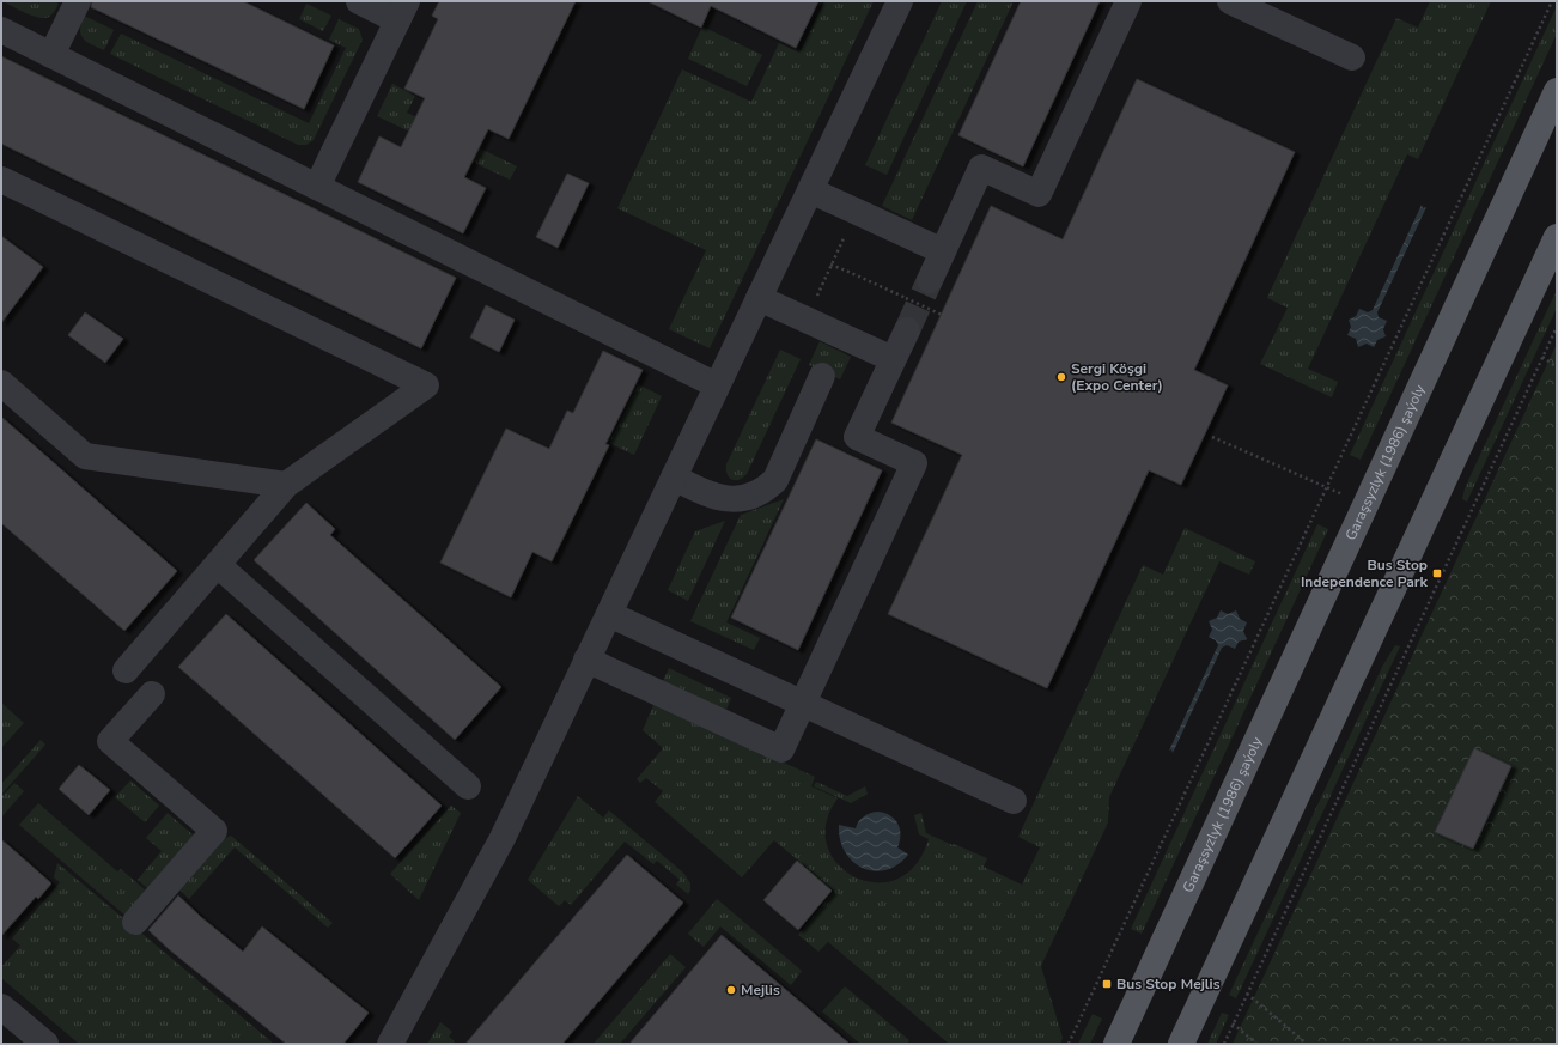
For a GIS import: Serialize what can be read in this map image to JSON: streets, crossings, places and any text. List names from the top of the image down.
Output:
{
  "streets": {
    "main road": ["Garaşsyzlyk (1986) şaýoly"]
  },
  "places": {
    "other": ["Sergi Köşgi (Expo Center)", "Mejlis"],
    "transit": ["Bus Stop Independence Park", "Bus Stop Mejlis"]
  }
}
